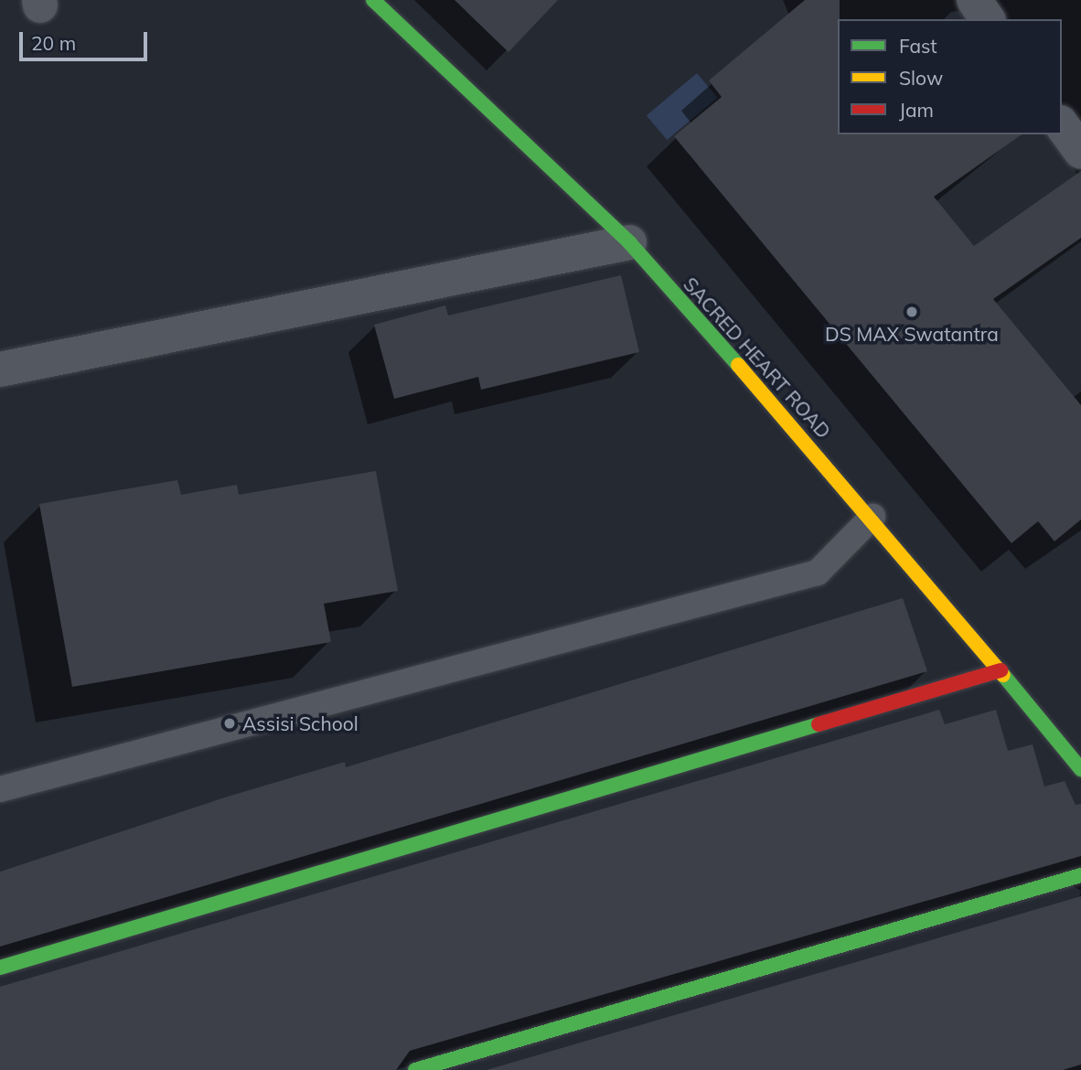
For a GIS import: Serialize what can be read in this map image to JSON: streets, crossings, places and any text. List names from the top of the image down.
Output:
{
  "streets": {
    "street": ["SACRED HEART ROAD"]
  },
  "places": ["DS MAX Swatantra", "Assisi School"],
  "legend": ["Fast", "Slow", "Jam"],
  "scale_bar": "20 m"
}
